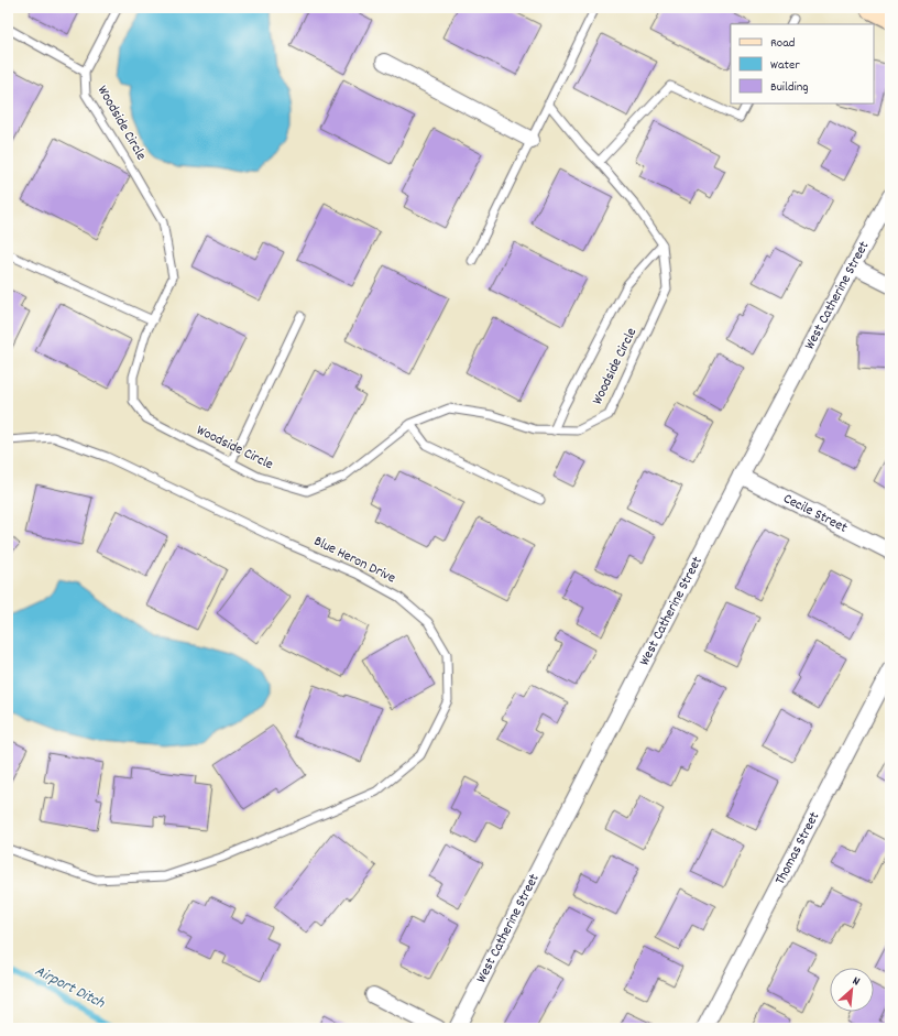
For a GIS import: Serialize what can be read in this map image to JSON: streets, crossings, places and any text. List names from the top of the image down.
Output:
{
  "streets": {
    "street": ["West Catherine Street", "Cecile Street", "Thomas Street"],
    "lane": ["Woodside Circle", "Blue Heron Drive"]
  },
  "crossings": [
    ["West Catherine Street", "Cecile Street"]
  ],
  "water": ["Airport Ditch"],
  "legend": ["Road", "Water", "Building"],
  "north": "top right"
}
